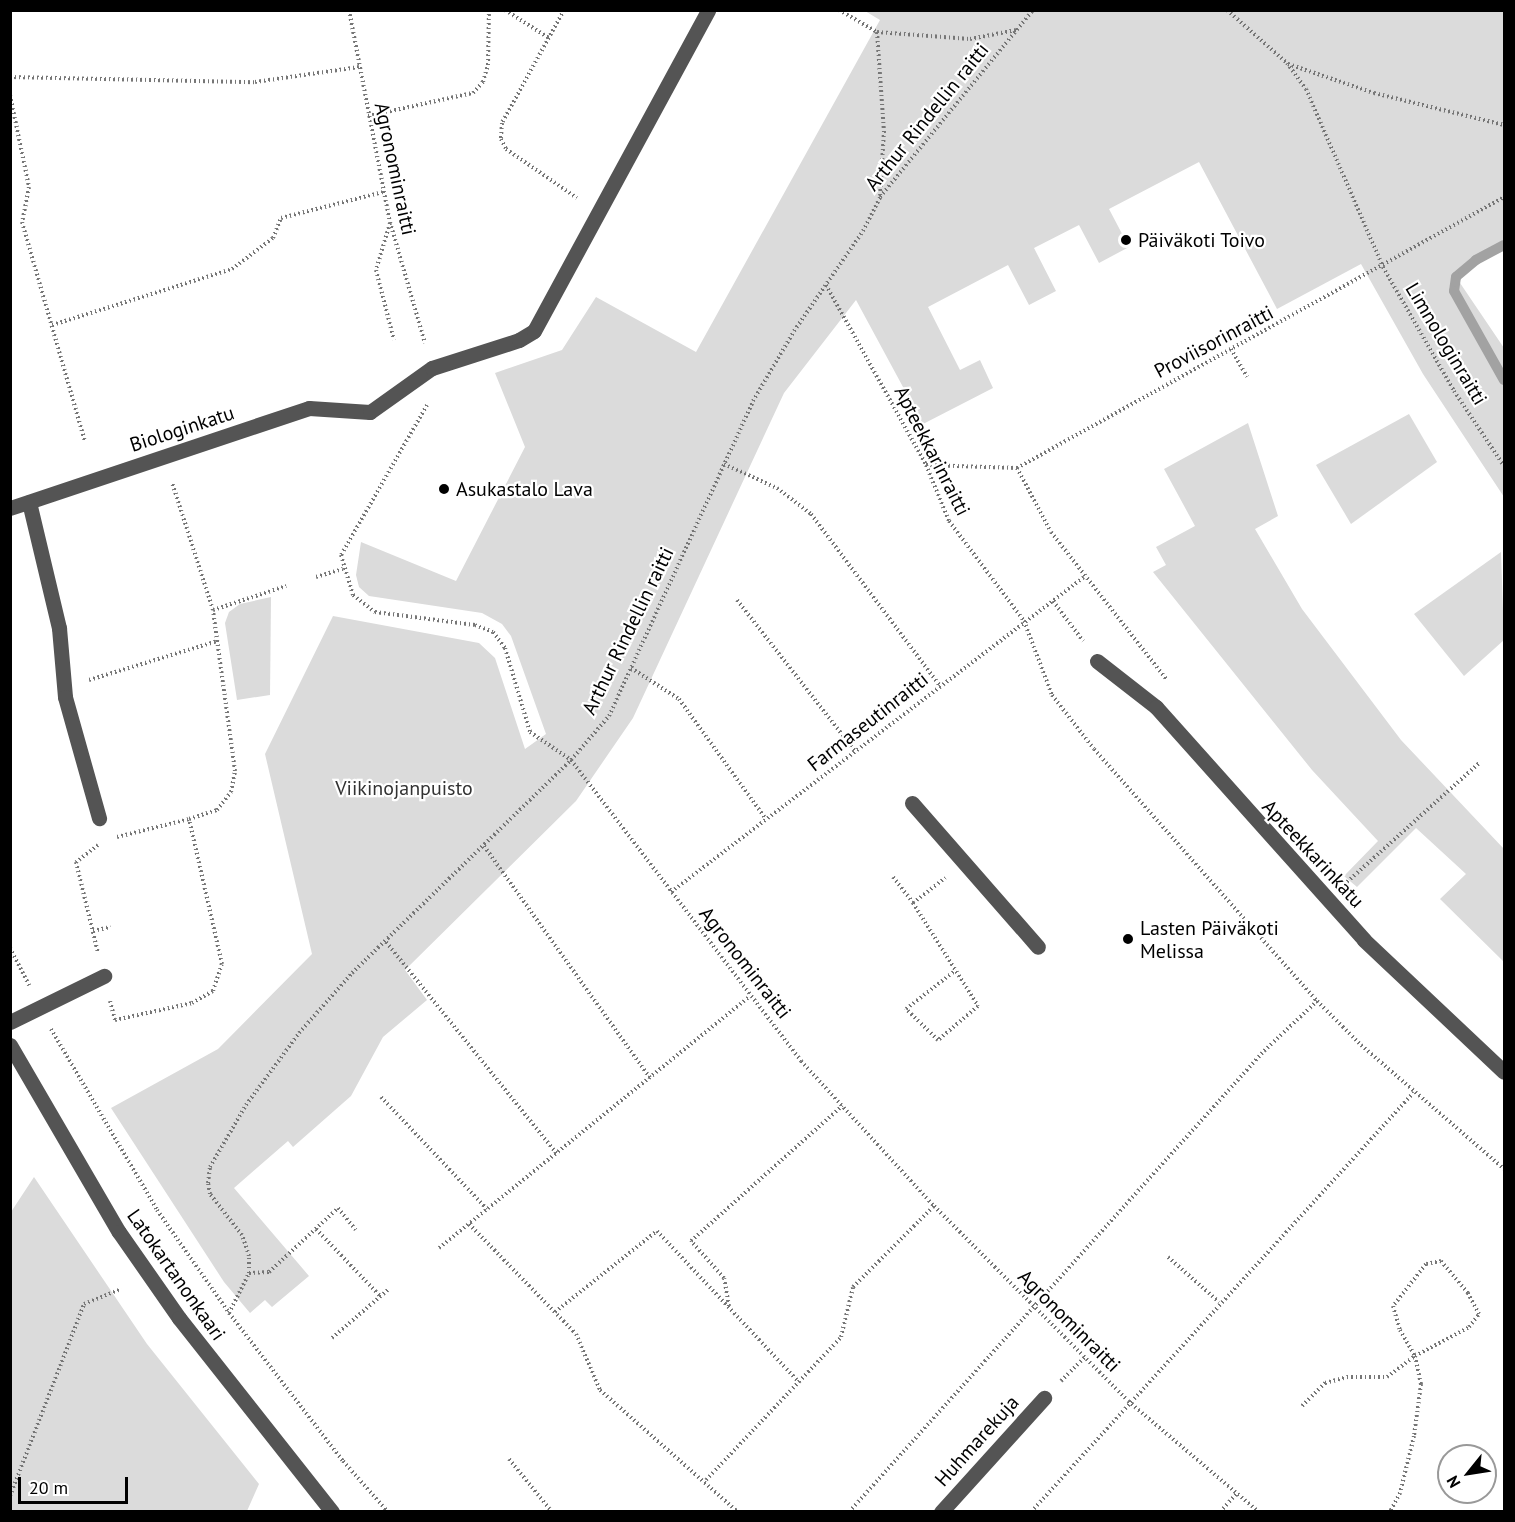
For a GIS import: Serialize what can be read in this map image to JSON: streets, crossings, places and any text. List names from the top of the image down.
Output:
{
  "streets": {
    "street": [
      "Biologinkatu",
      "Apteekkarinkatu",
      "Latokartanonkaari",
      "Huhmarekuja"
    ],
    "path": [
      "Arthur Rindellin raitti",
      "Agronominraitti",
      "Proviisorinraitti",
      "Limnologinraitti",
      "Apteekkarinraitti",
      "Farmaseutinraitti"
    ]
  },
  "crossings": [
    ["Arthur Rindellin raitti", "Agronominraitti"],
    ["Arthur Rindellin raitti", "Apteekkarinraitti"],
    ["Agronominraitti", "Farmaseutinraitti"],
    ["Proviisorinraitti", "Limnologinraitti"],
    ["Proviisorinraitti", "Apteekkarinraitti"],
    ["Apteekkarinraitti", "Farmaseutinraitti"]
  ],
  "parks": ["Viikinojanpuisto"],
  "places": ["Päiväkoti Toivo", "Asukastalo Lava", "Lasten Päiväkoti Melissa"],
  "scale_bar": "20 m",
  "north": "bottom left"
}
